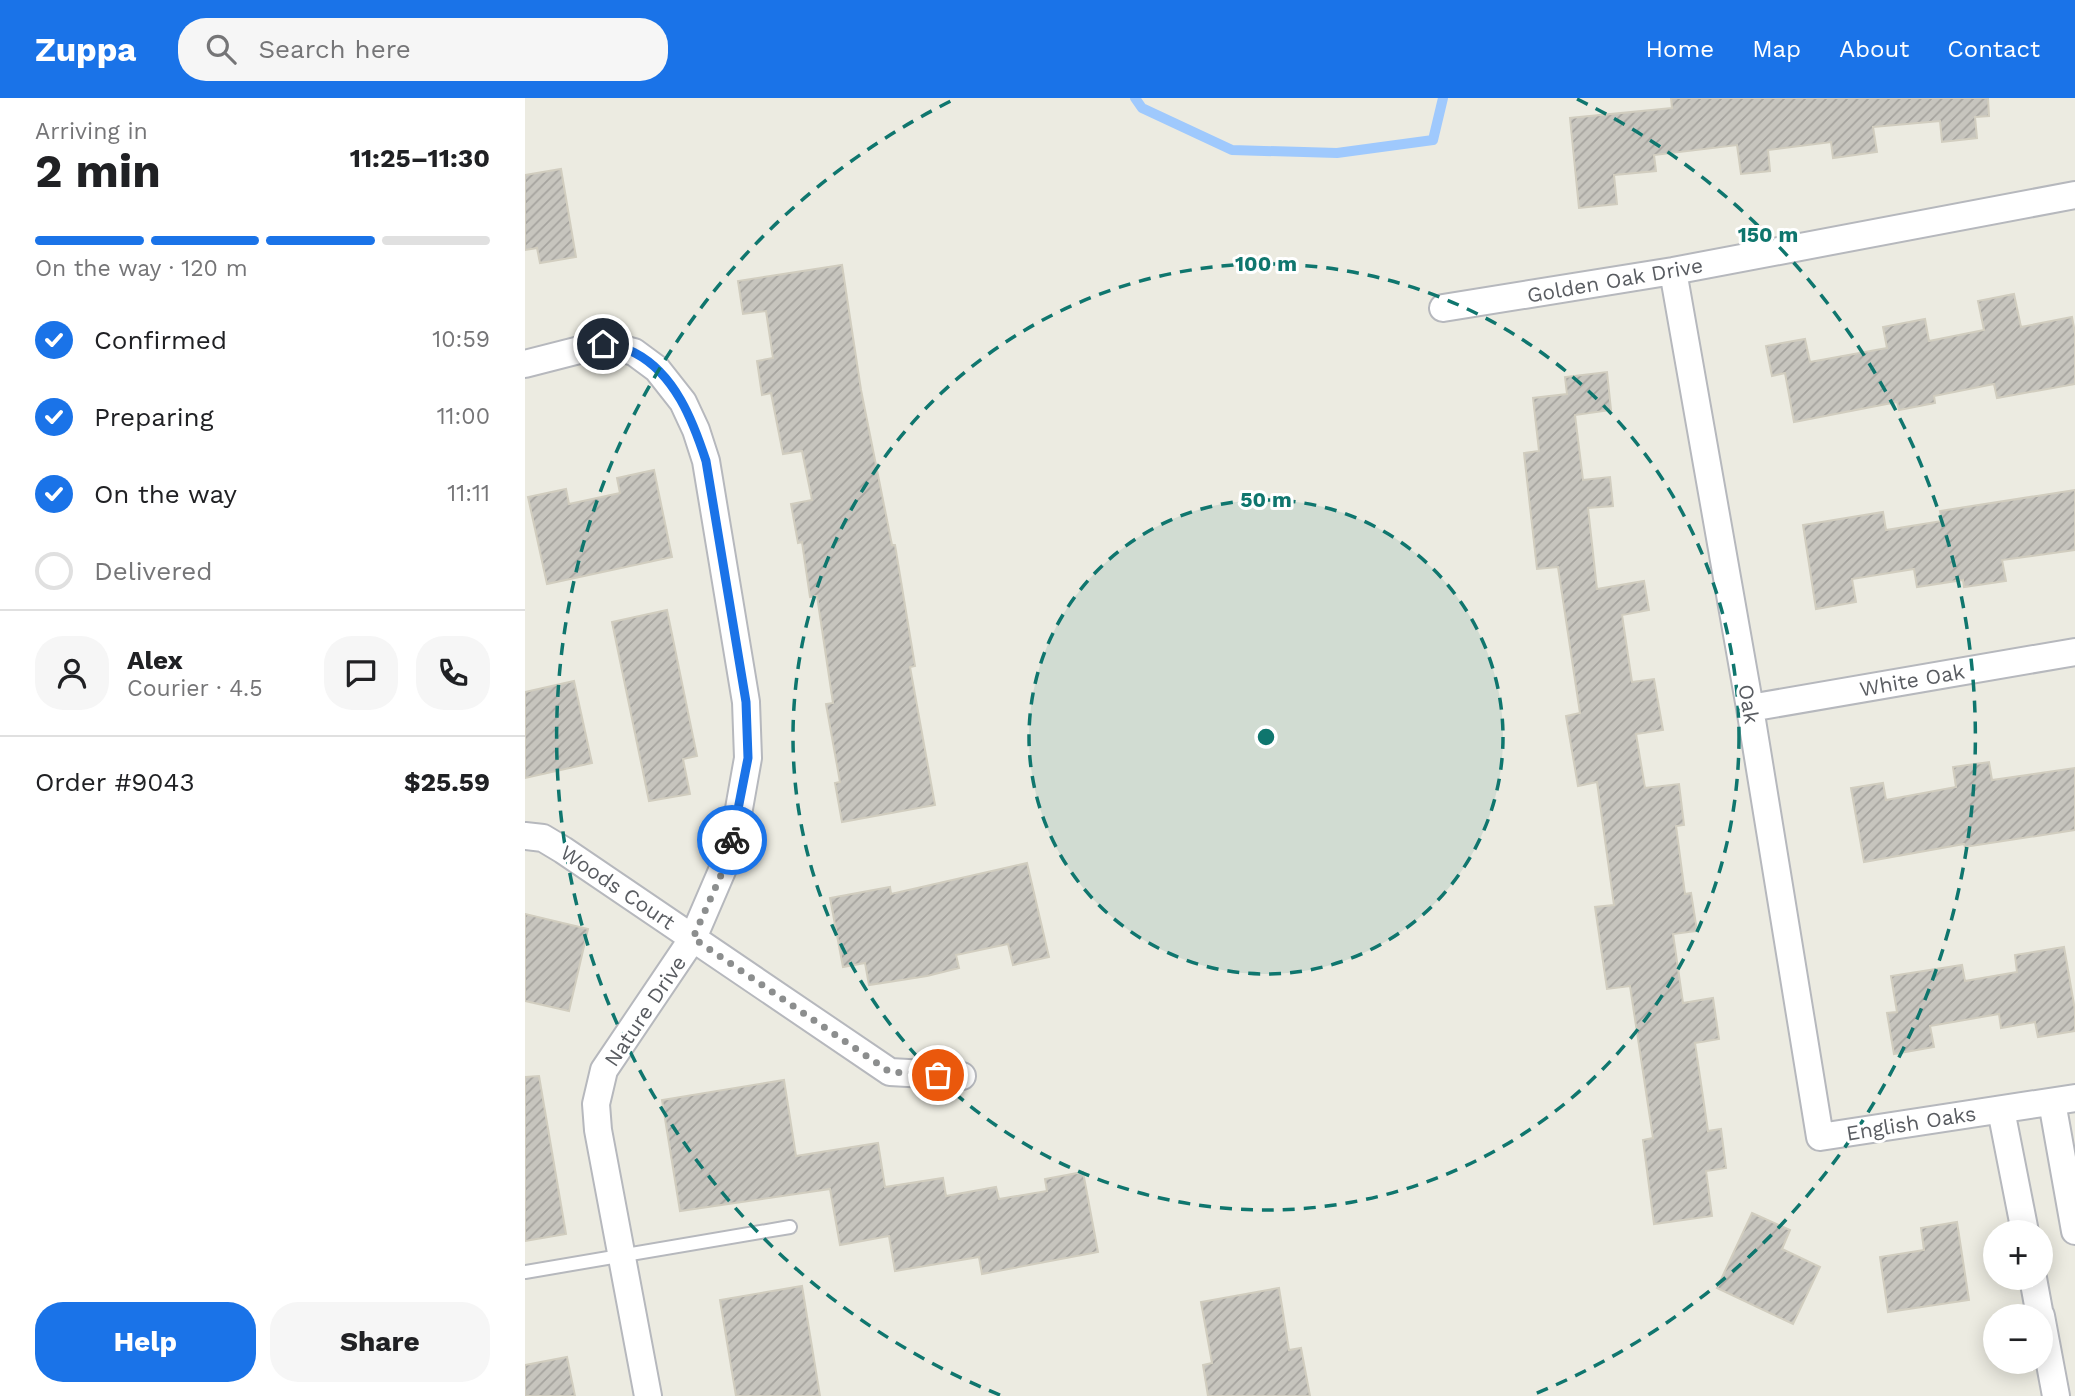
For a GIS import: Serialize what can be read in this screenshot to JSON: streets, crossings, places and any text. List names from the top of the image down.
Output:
{
  "streets": {
    "street": [
      "Golden Oak Drive",
      "White Oak",
      "Oak",
      "Woods Court",
      "Nature Drive",
      "English Oaks"
    ]
  },
  "crossings": [
    ["Golden Oak Drive", "Oak"],
    ["White Oak", "Oak"],
    ["Oak", "English Oaks"],
    ["Woods Court", "Nature Drive"]
  ],
  "page": {
    "header": "Zuppa",
    "search": "Search here",
    "nav": [
      "Home",
      "Map",
      "About",
      "Contact"
    ],
    "heading": ["2 min", "Arriving in", "11:25–11:30"],
    "panel": [
      "Alex",
      "Courier · 4.5",
      "Order #9043",
      "$25.59"
    ],
    "bar": "On the way · 120 m",
    "list": [
      ["Confirmed", "10:59"],
      ["Preparing", "11:00"],
      ["On the way", "11:11"],
      "Delivered"
    ],
    "map_buttons": ["+", "−"],
    "buttons": ["Help", "Share"]
  },
  "rings": ["150 m", "100 m", "50 m"]
}
